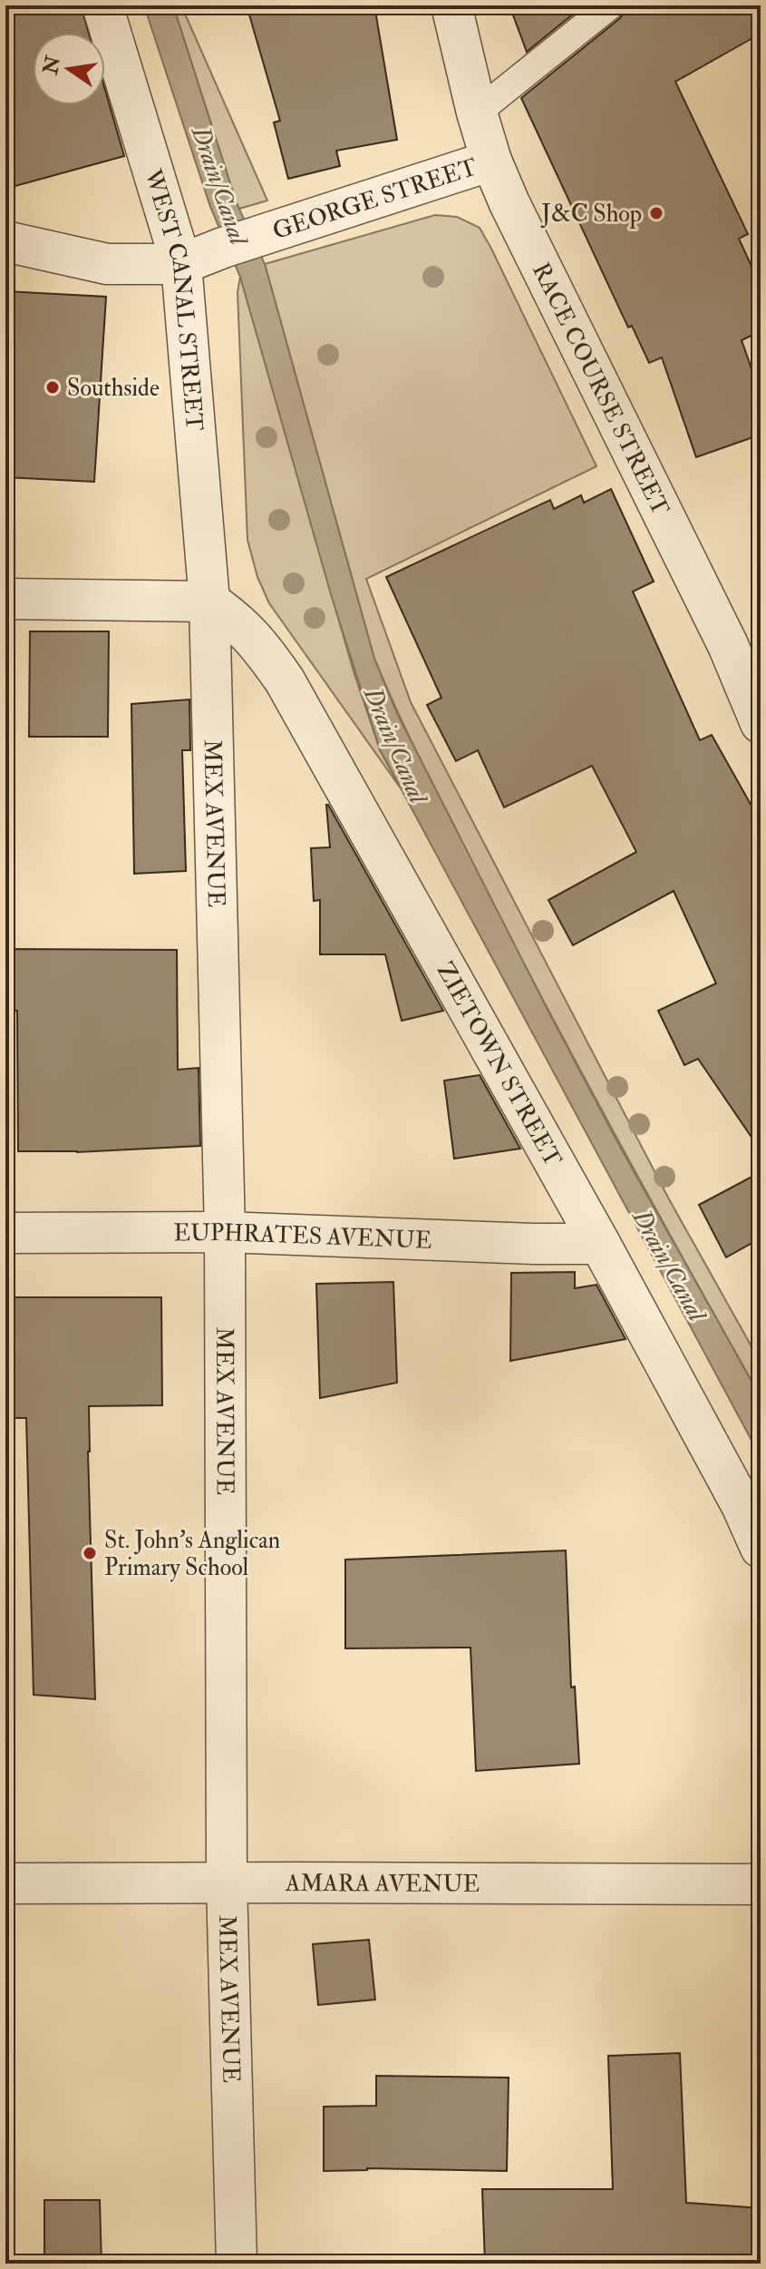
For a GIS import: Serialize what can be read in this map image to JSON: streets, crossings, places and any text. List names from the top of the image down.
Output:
{
  "streets": {
    "street": [
      "GEORGE STREET",
      "WEST CANAL STREET",
      "RACE COURSE STREET",
      "MEX AVENUE",
      "ZIETOWN STREET",
      "EUPHRATES AVENUE",
      "AMARA AVENUE"
    ]
  },
  "crossings": [
    ["GEORGE STREET", "WEST CANAL STREET"],
    ["GEORGE STREET", "RACE COURSE STREET"],
    ["WEST CANAL STREET", "MEX AVENUE"],
    ["WEST CANAL STREET", "ZIETOWN STREET"],
    ["MEX AVENUE", "ZIETOWN STREET"],
    ["MEX AVENUE", "EUPHRATES AVENUE"],
    ["MEX AVENUE", "AMARA AVENUE"],
    ["ZIETOWN STREET", "EUPHRATES AVENUE"]
  ],
  "water": ["Drain/Canal"],
  "places": ["J&C Shop", "Southside", "St. John's Anglican Primary School"],
  "north": "left"
}
